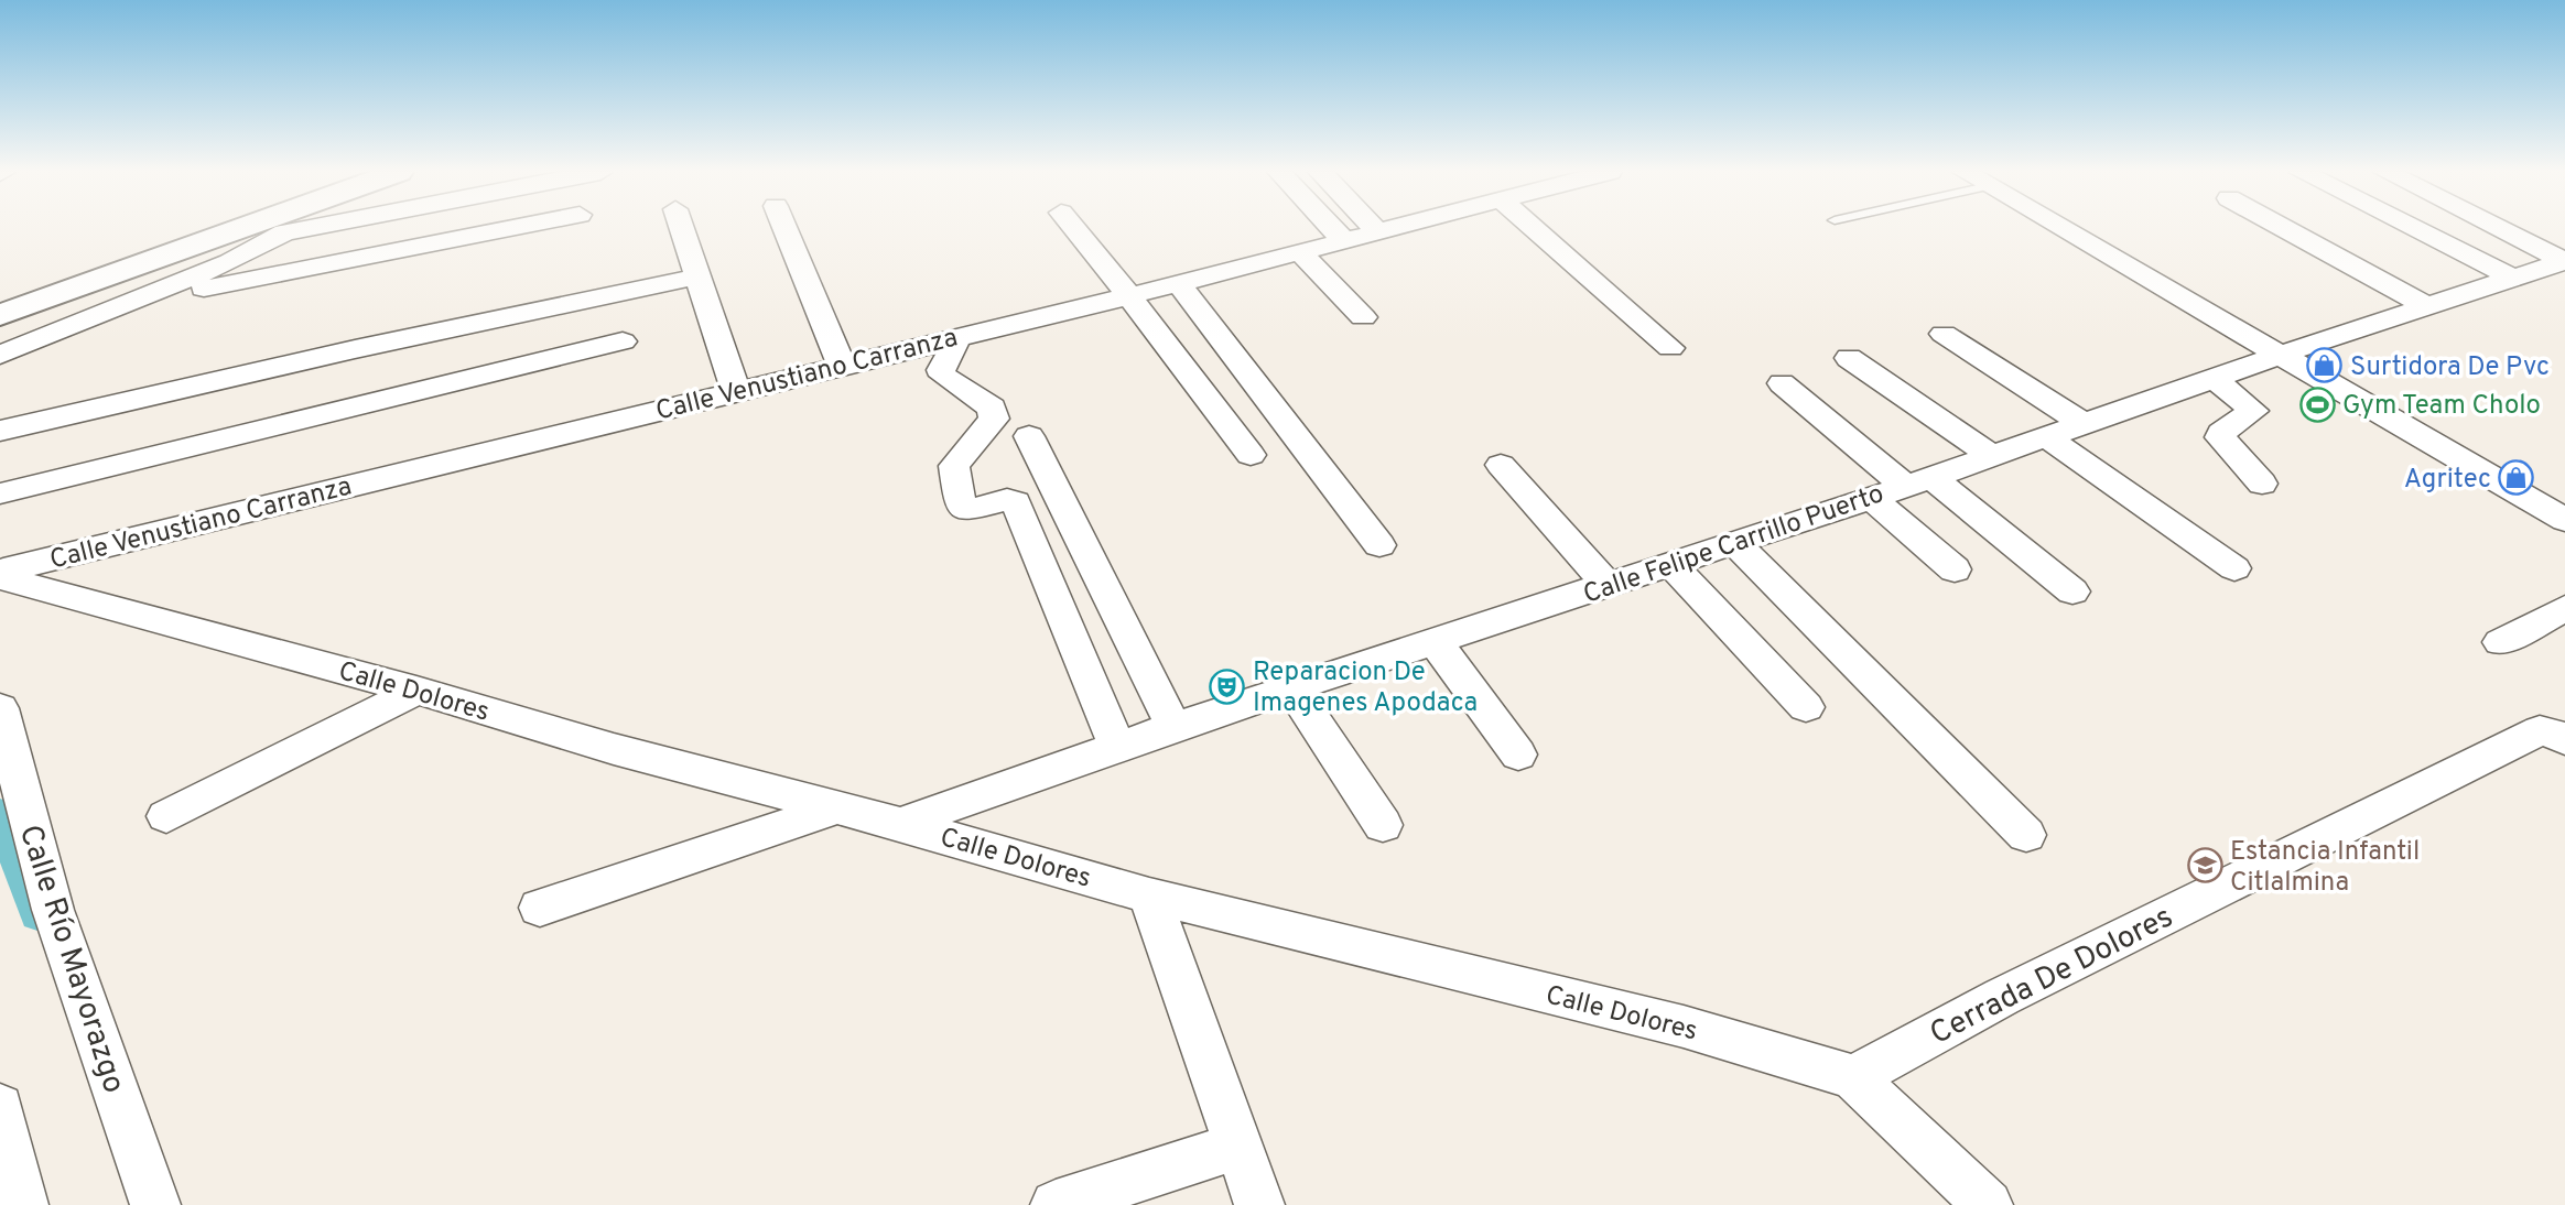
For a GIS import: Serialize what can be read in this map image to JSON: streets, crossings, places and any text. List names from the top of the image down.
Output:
{
  "streets": {
    "street": [
      "Calle Venustiano Carranza",
      "Calle Felipe Carrillo Puerto",
      "Calle Dolores",
      "Calle Río Mayorazgo",
      "Cerrada De Dolores"
    ]
  },
  "crossings": [
    ["Calle Venustiano Carranza", "Calle Dolores"],
    ["Calle Felipe Carrillo Puerto", "Calle Dolores"],
    ["Calle Dolores", "Cerrada De Dolores"]
  ],
  "places": {
    "shop": ["Surtidora De Pvc", "Agritec"],
    "sports": ["Gym Team Cholo"],
    "theatre": ["Reparacion De Imagenes Apodaca"],
    "school or university": ["Estancia Infantil Citlalmina"]
  }
}
